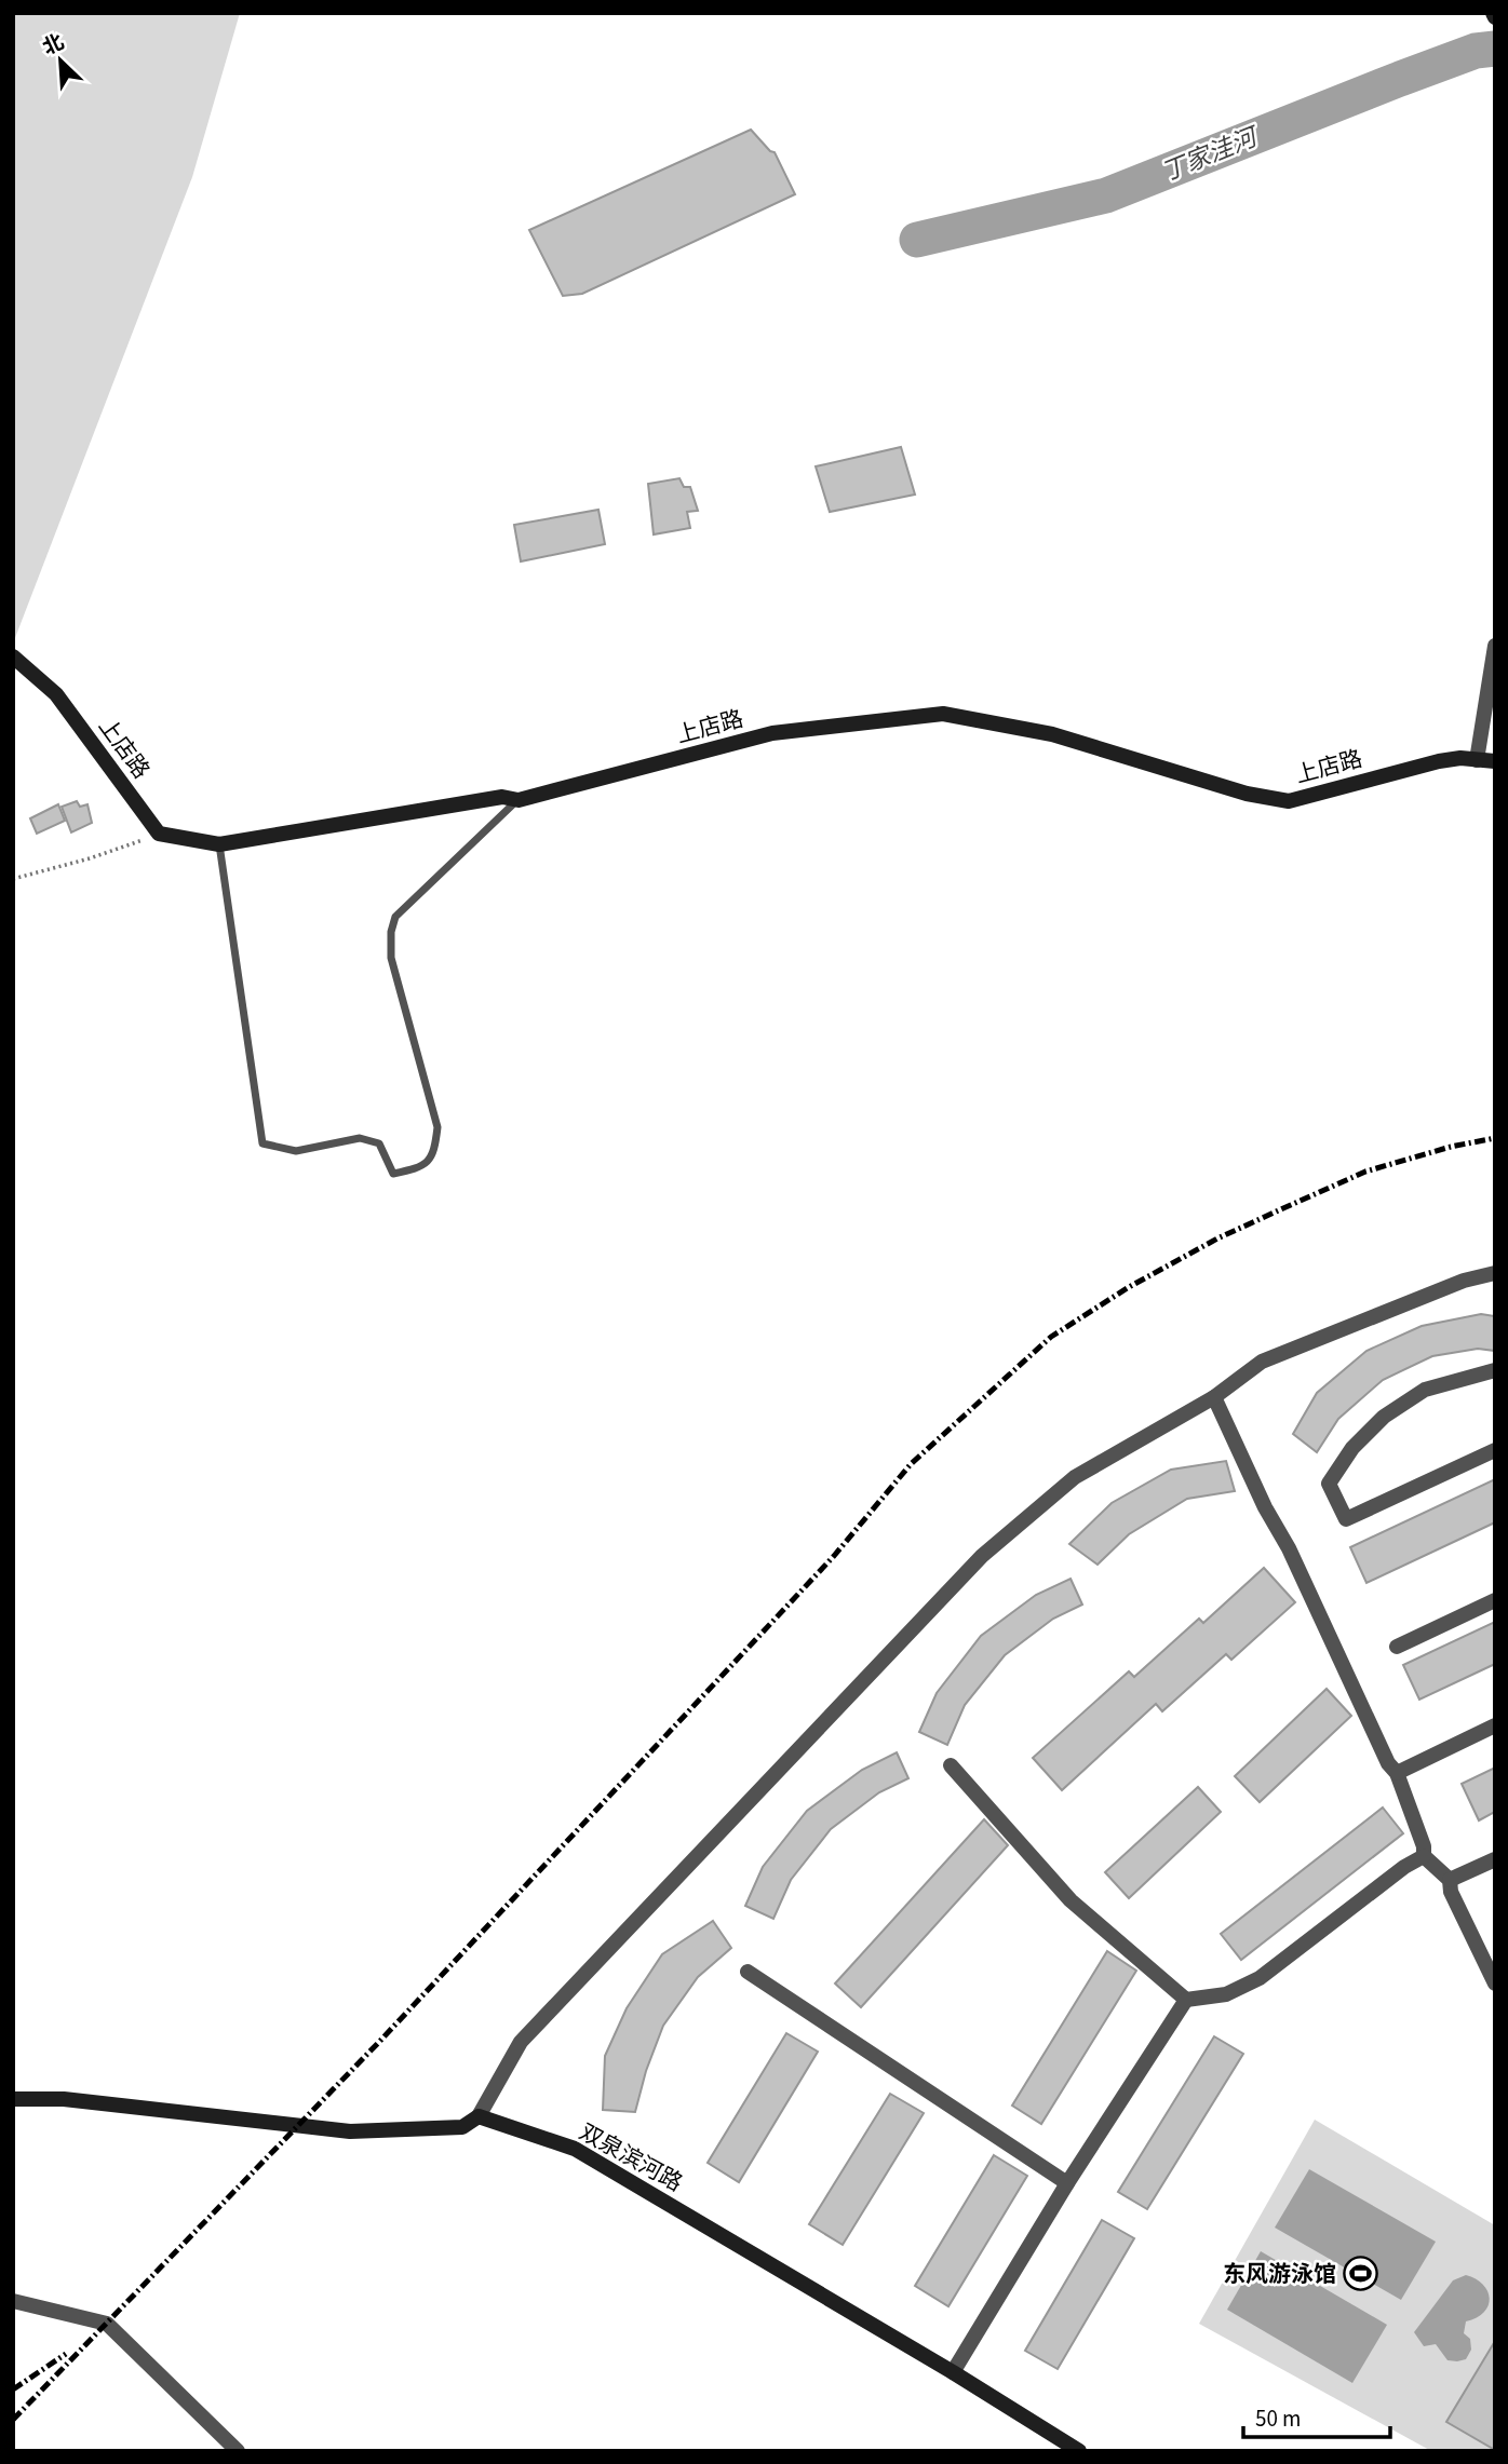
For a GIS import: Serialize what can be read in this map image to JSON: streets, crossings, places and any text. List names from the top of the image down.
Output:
{
  "streets": {
    "street": ["上店路", "双泉滨河路"]
  },
  "water": ["丁家洼河"],
  "places": {
    "sports": ["东风游泳馆"]
  },
  "scale_bar": "50 m",
  "north": "top left"
}
